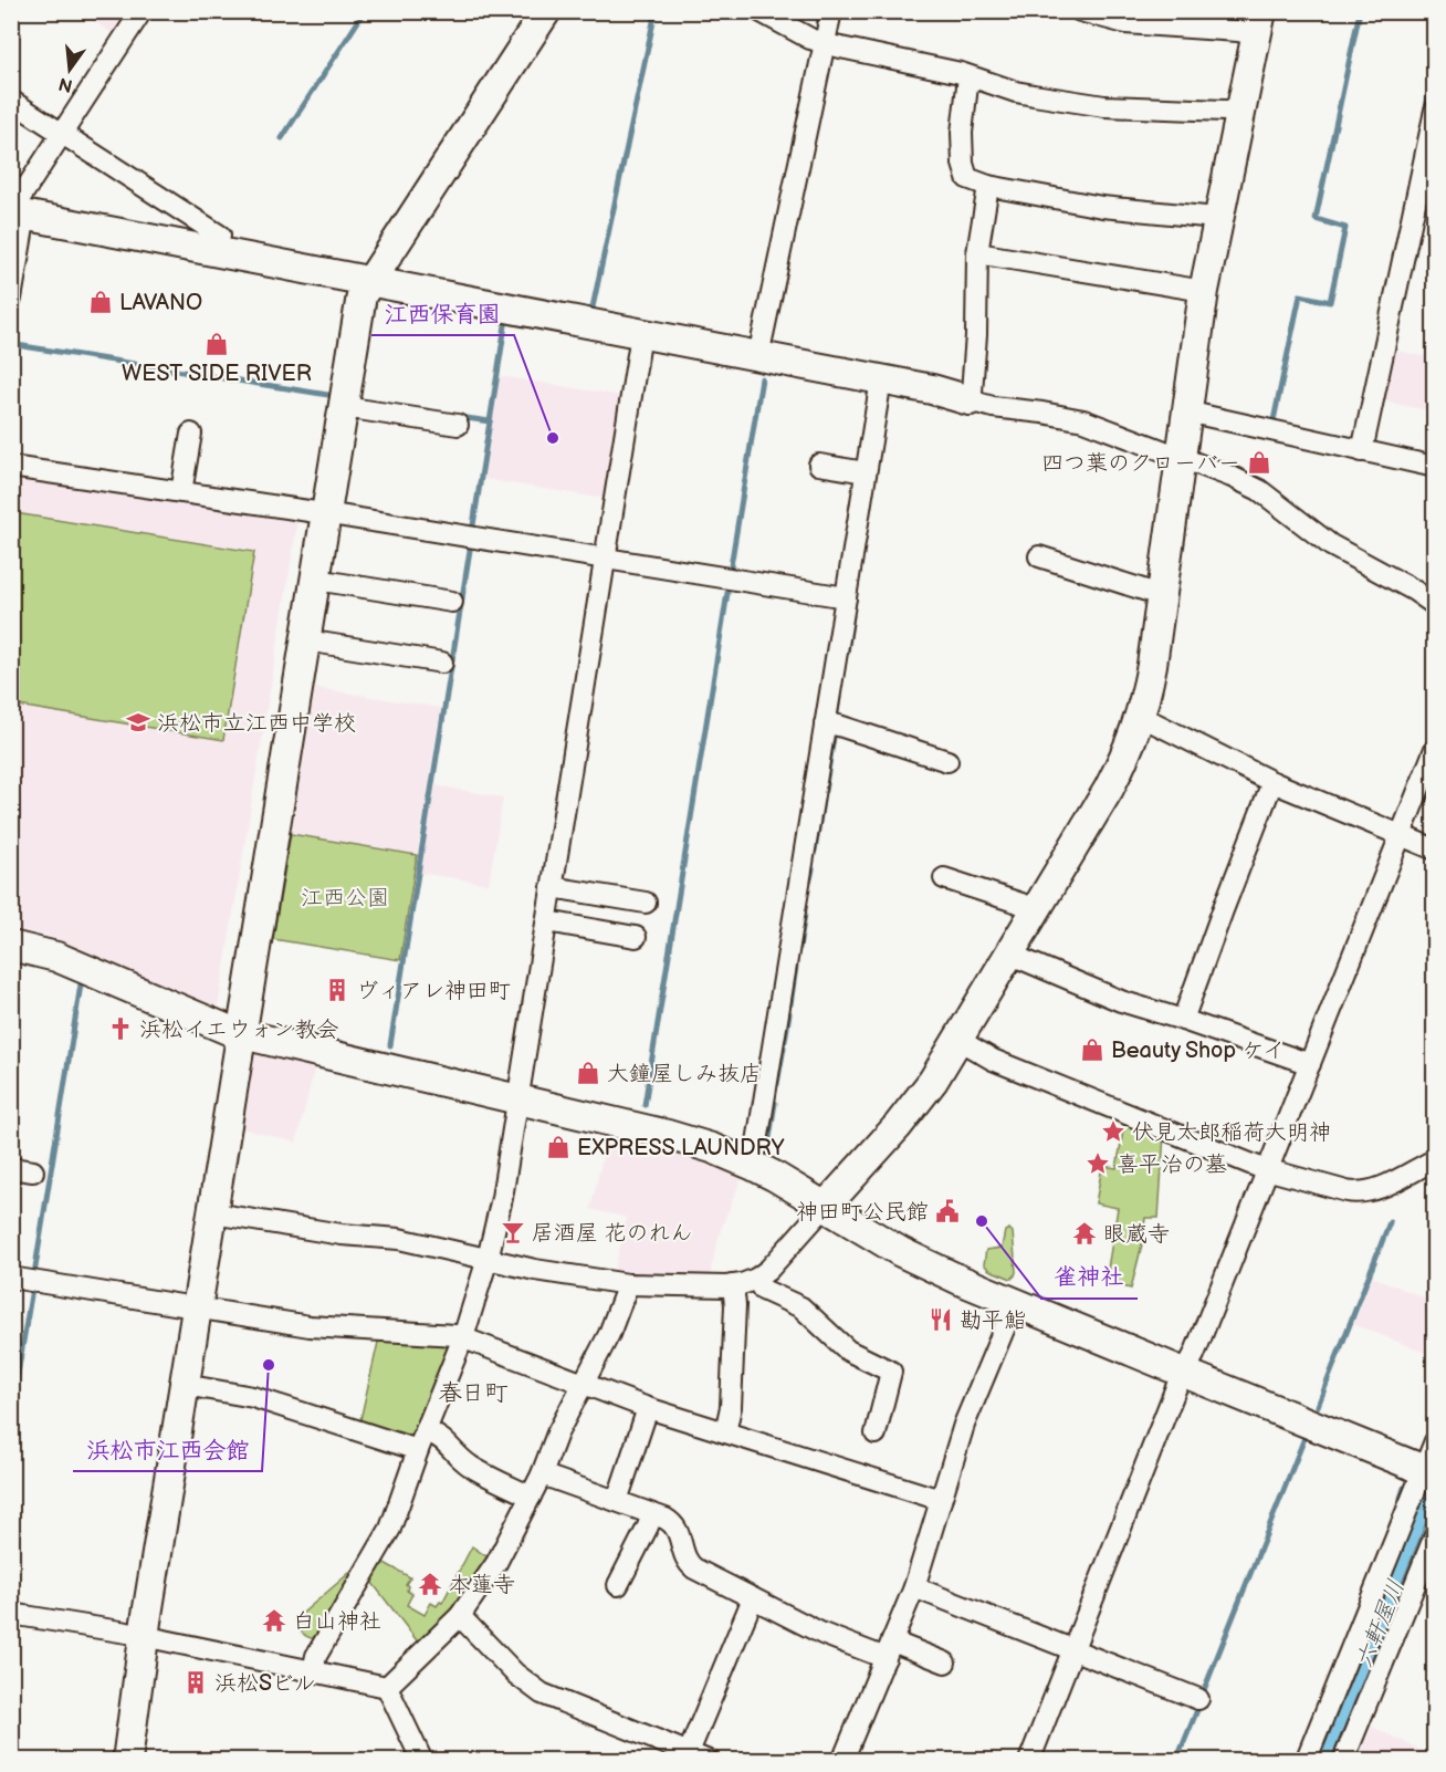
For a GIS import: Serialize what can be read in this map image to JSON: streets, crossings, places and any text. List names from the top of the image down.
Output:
{
  "districts": ["春日町"],
  "water": ["六軒屋川"],
  "parks": ["江西公園"],
  "places": {
    "shop": [
      "LAVANO",
      "WEST SIDE RIVER",
      "四つ葉のクローバー",
      "Beauty Shop ケイ",
      "大鐘屋しみ抜店",
      "EXPRESS LAUNDRY"
    ],
    "other": ["江西保育園", "雀神社", "浜松市江西会館"],
    "school or university": ["浜松市立江西中学校"],
    "building": ["ヴィアレ神田町", "浜松Sビル"],
    "church": ["浜松イエウォン教会"],
    "place": ["伏見太郎稲荷大明神", "喜平治の墓"],
    "public building": ["神田町公民館"],
    "bar": ["居酒屋 花のれん"],
    "temple": ["眼蔵寺", "本蓮寺", "白山神社"],
    "restaurant": ["勘平鮨"]
  },
  "north": "bottom"
}
